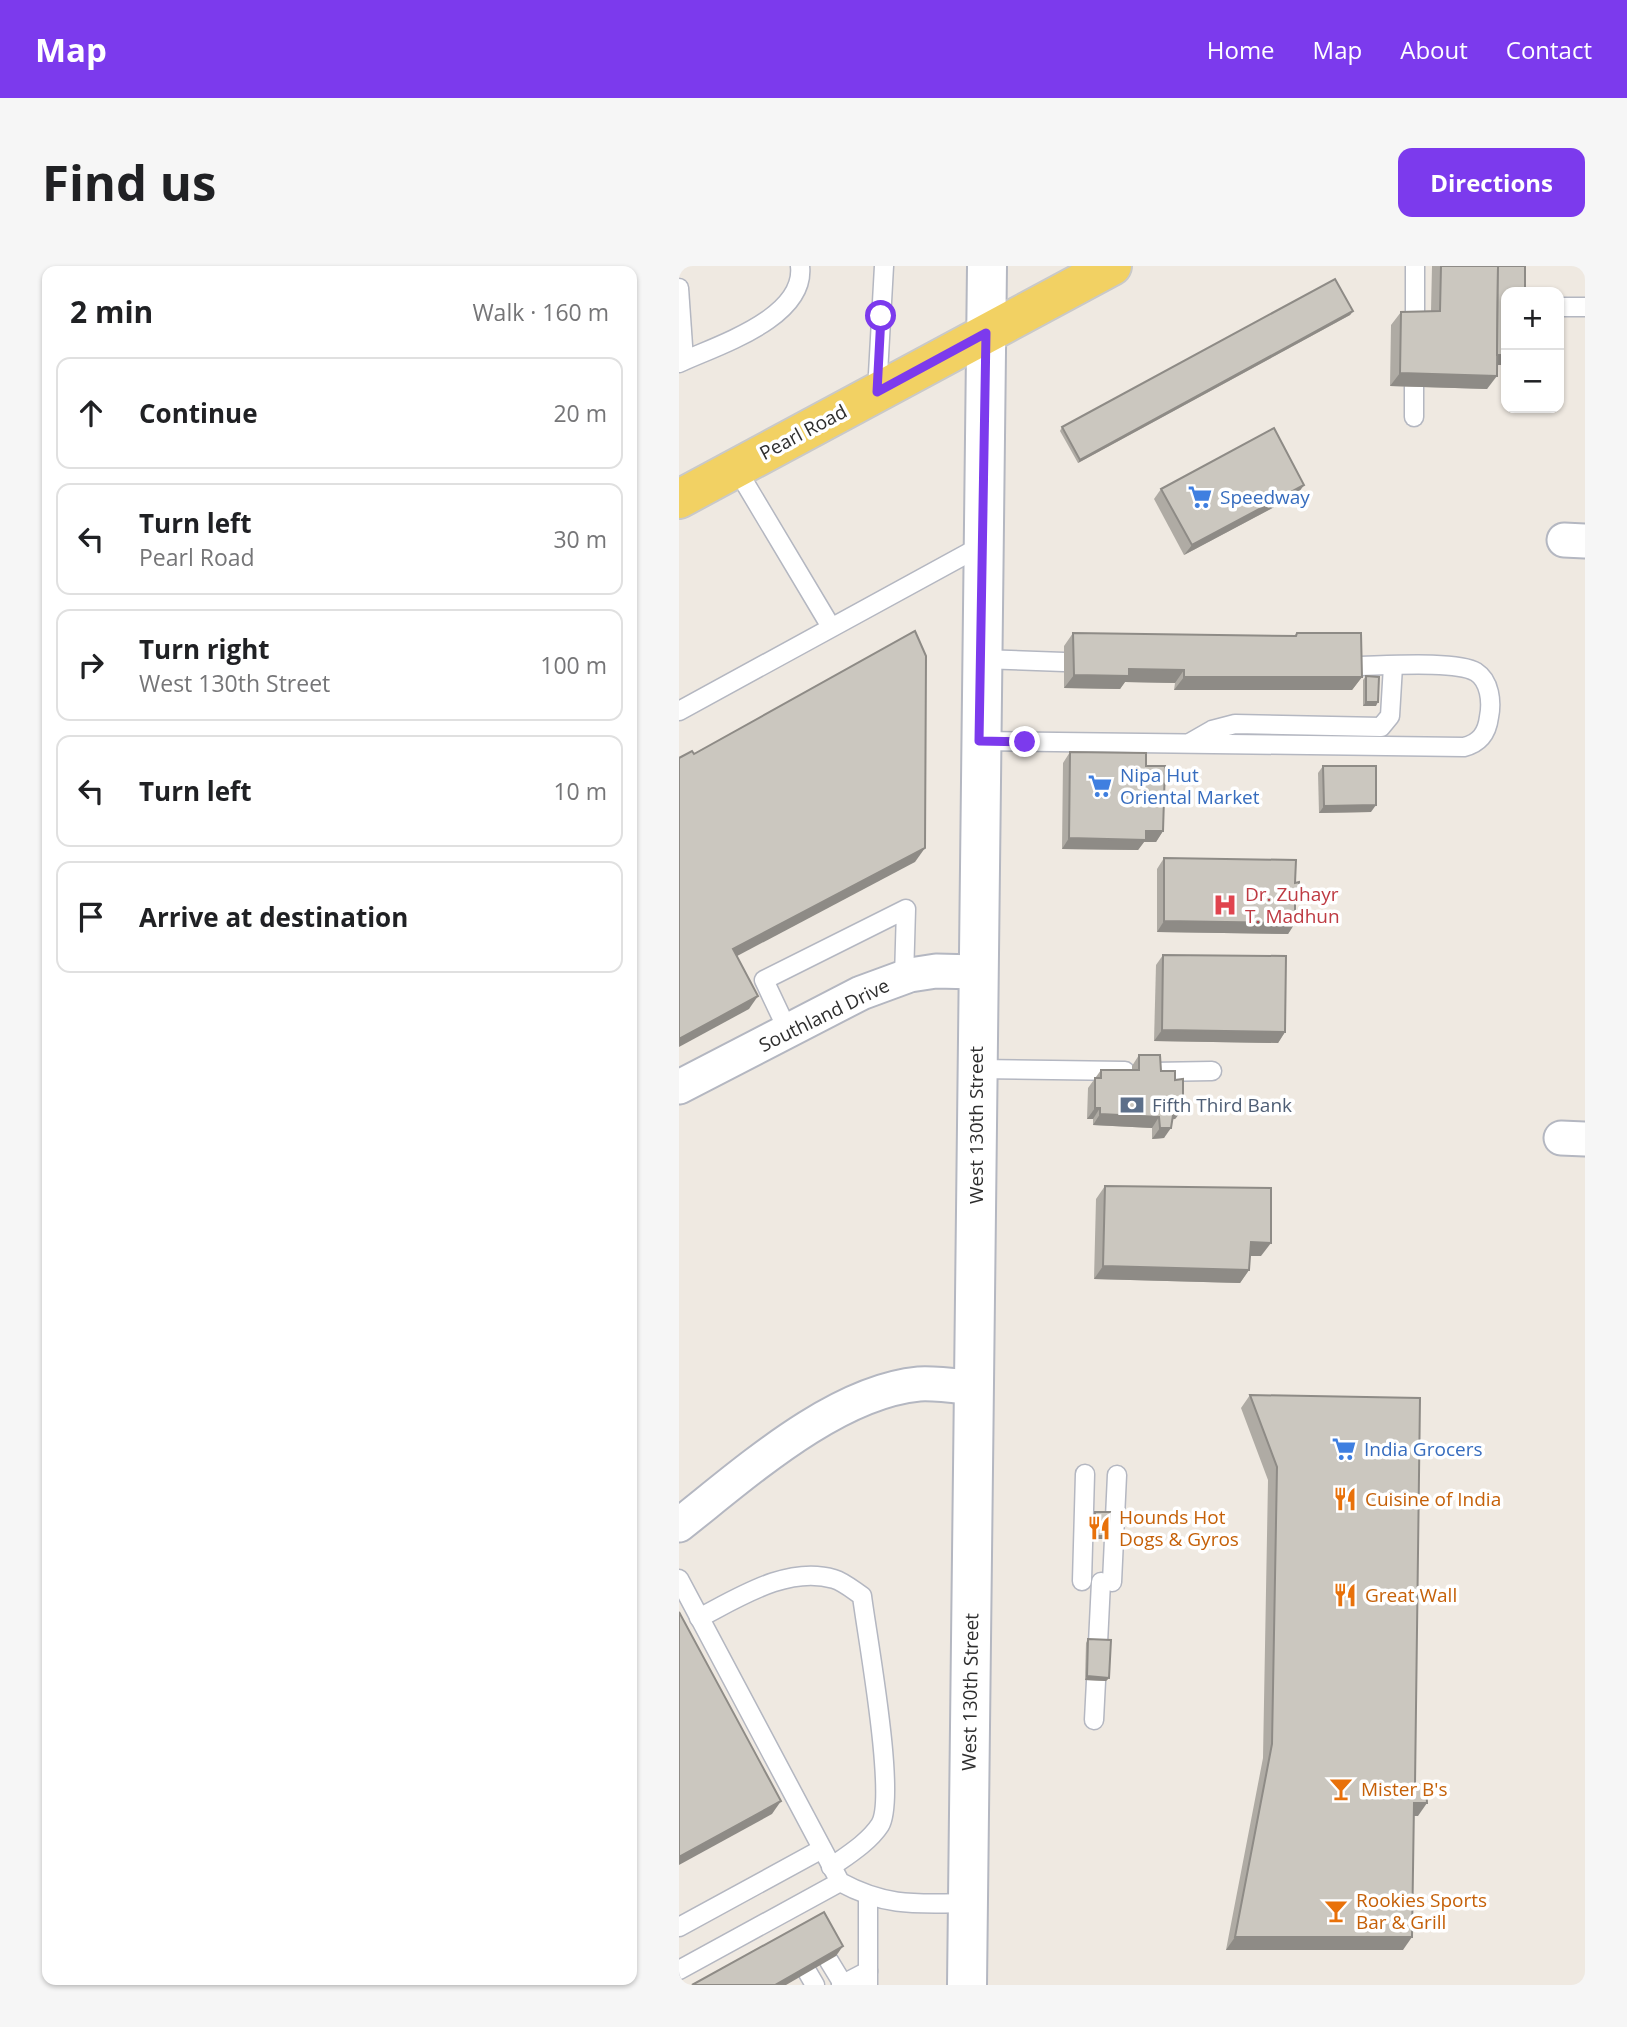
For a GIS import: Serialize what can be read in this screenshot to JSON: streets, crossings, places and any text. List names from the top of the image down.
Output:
{
  "streets": {
    "main road": ["Pearl Road", "West 130th Street"],
    "street": ["Southland Drive"]
  },
  "crossings": [
    ["Pearl Road", "West 130th Street"],
    ["Southland Drive", "West 130th Street"]
  ],
  "places": {
    "supermarket": ["Speedway", "Nipa Hut Oriental Market", "India Grocers"],
    "hospital": ["Dr. Zuhayr T. Madhun"],
    "bank": ["Fifth Third Bank"],
    "restaurant": ["Cuisine of India", "Hounds Hot Dogs & Gyros", "Great Wall"],
    "bar": ["Mister B's", "Rookies Sports Bar & Grill"]
  },
  "page": {
    "header": "Map",
    "nav": [
      "Home",
      "Map",
      "About",
      "Contact"
    ],
    "buttons": "Directions",
    "title": "Find us",
    "heading": ["2 min", "Walk · 160 m"],
    "map_buttons": ["+", "−"],
    "list": [
      ["Continue", "20 m"],
      ["Turn left", "Pearl Road", "30 m"],
      ["Turn right", "West 130th Street", "100 m"],
      ["Turn left", "10 m"],
      "Arrive at destination"
    ]
  }
}
